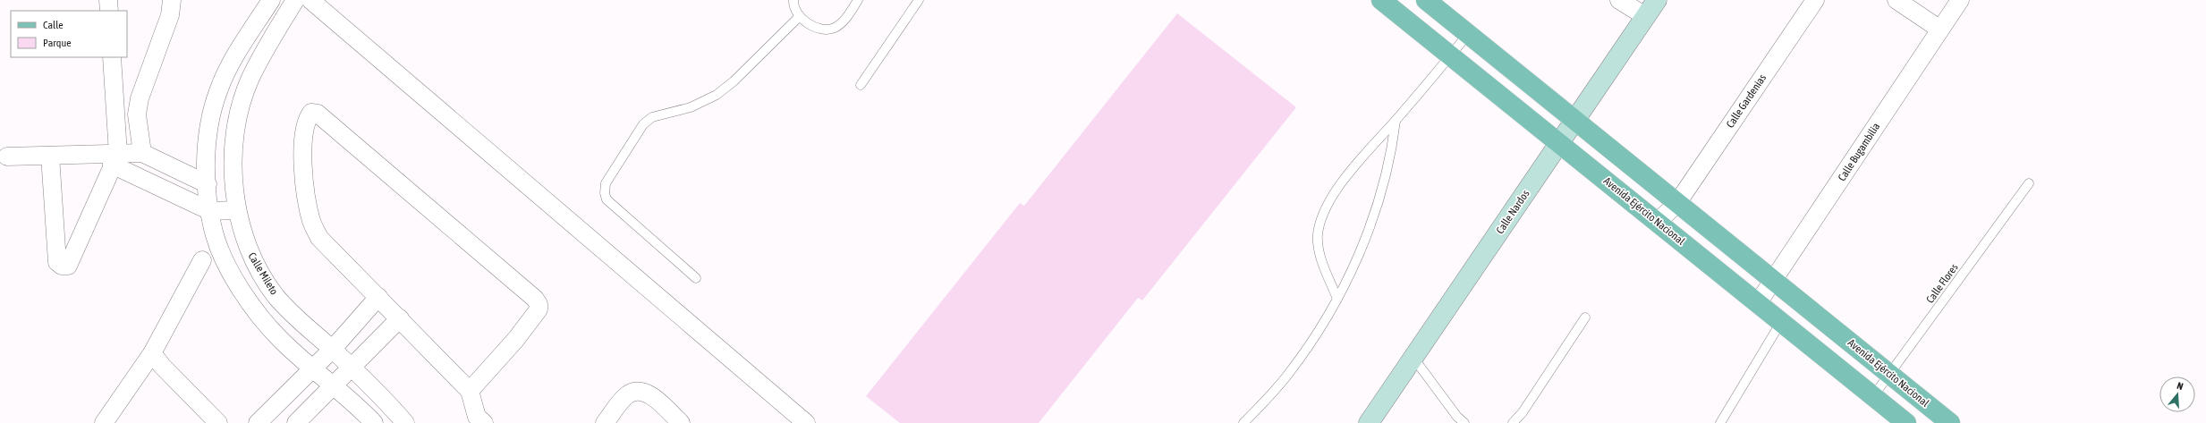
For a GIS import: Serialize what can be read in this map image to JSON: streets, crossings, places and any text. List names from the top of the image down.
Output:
{
  "streets": {
    "main road": ["Avenida Ejército Nacional"],
    "street": [
      "Calle Gardenias",
      "Calle Bugambilia",
      "Calle Nardos",
      "Calle Mileto"
    ],
    "lane": ["Calle Flores"]
  },
  "crossings": [
    ["Calle Gardenias", "Avenida Ejército Nacional"],
    ["Calle Bugambilia", "Avenida Ejército Nacional"],
    ["Avenida Ejército Nacional", "Calle Nardos"],
    ["Avenida Ejército Nacional", "Calle Flores"]
  ],
  "legend": ["Calle", "Parque"],
  "north": "top"
}
